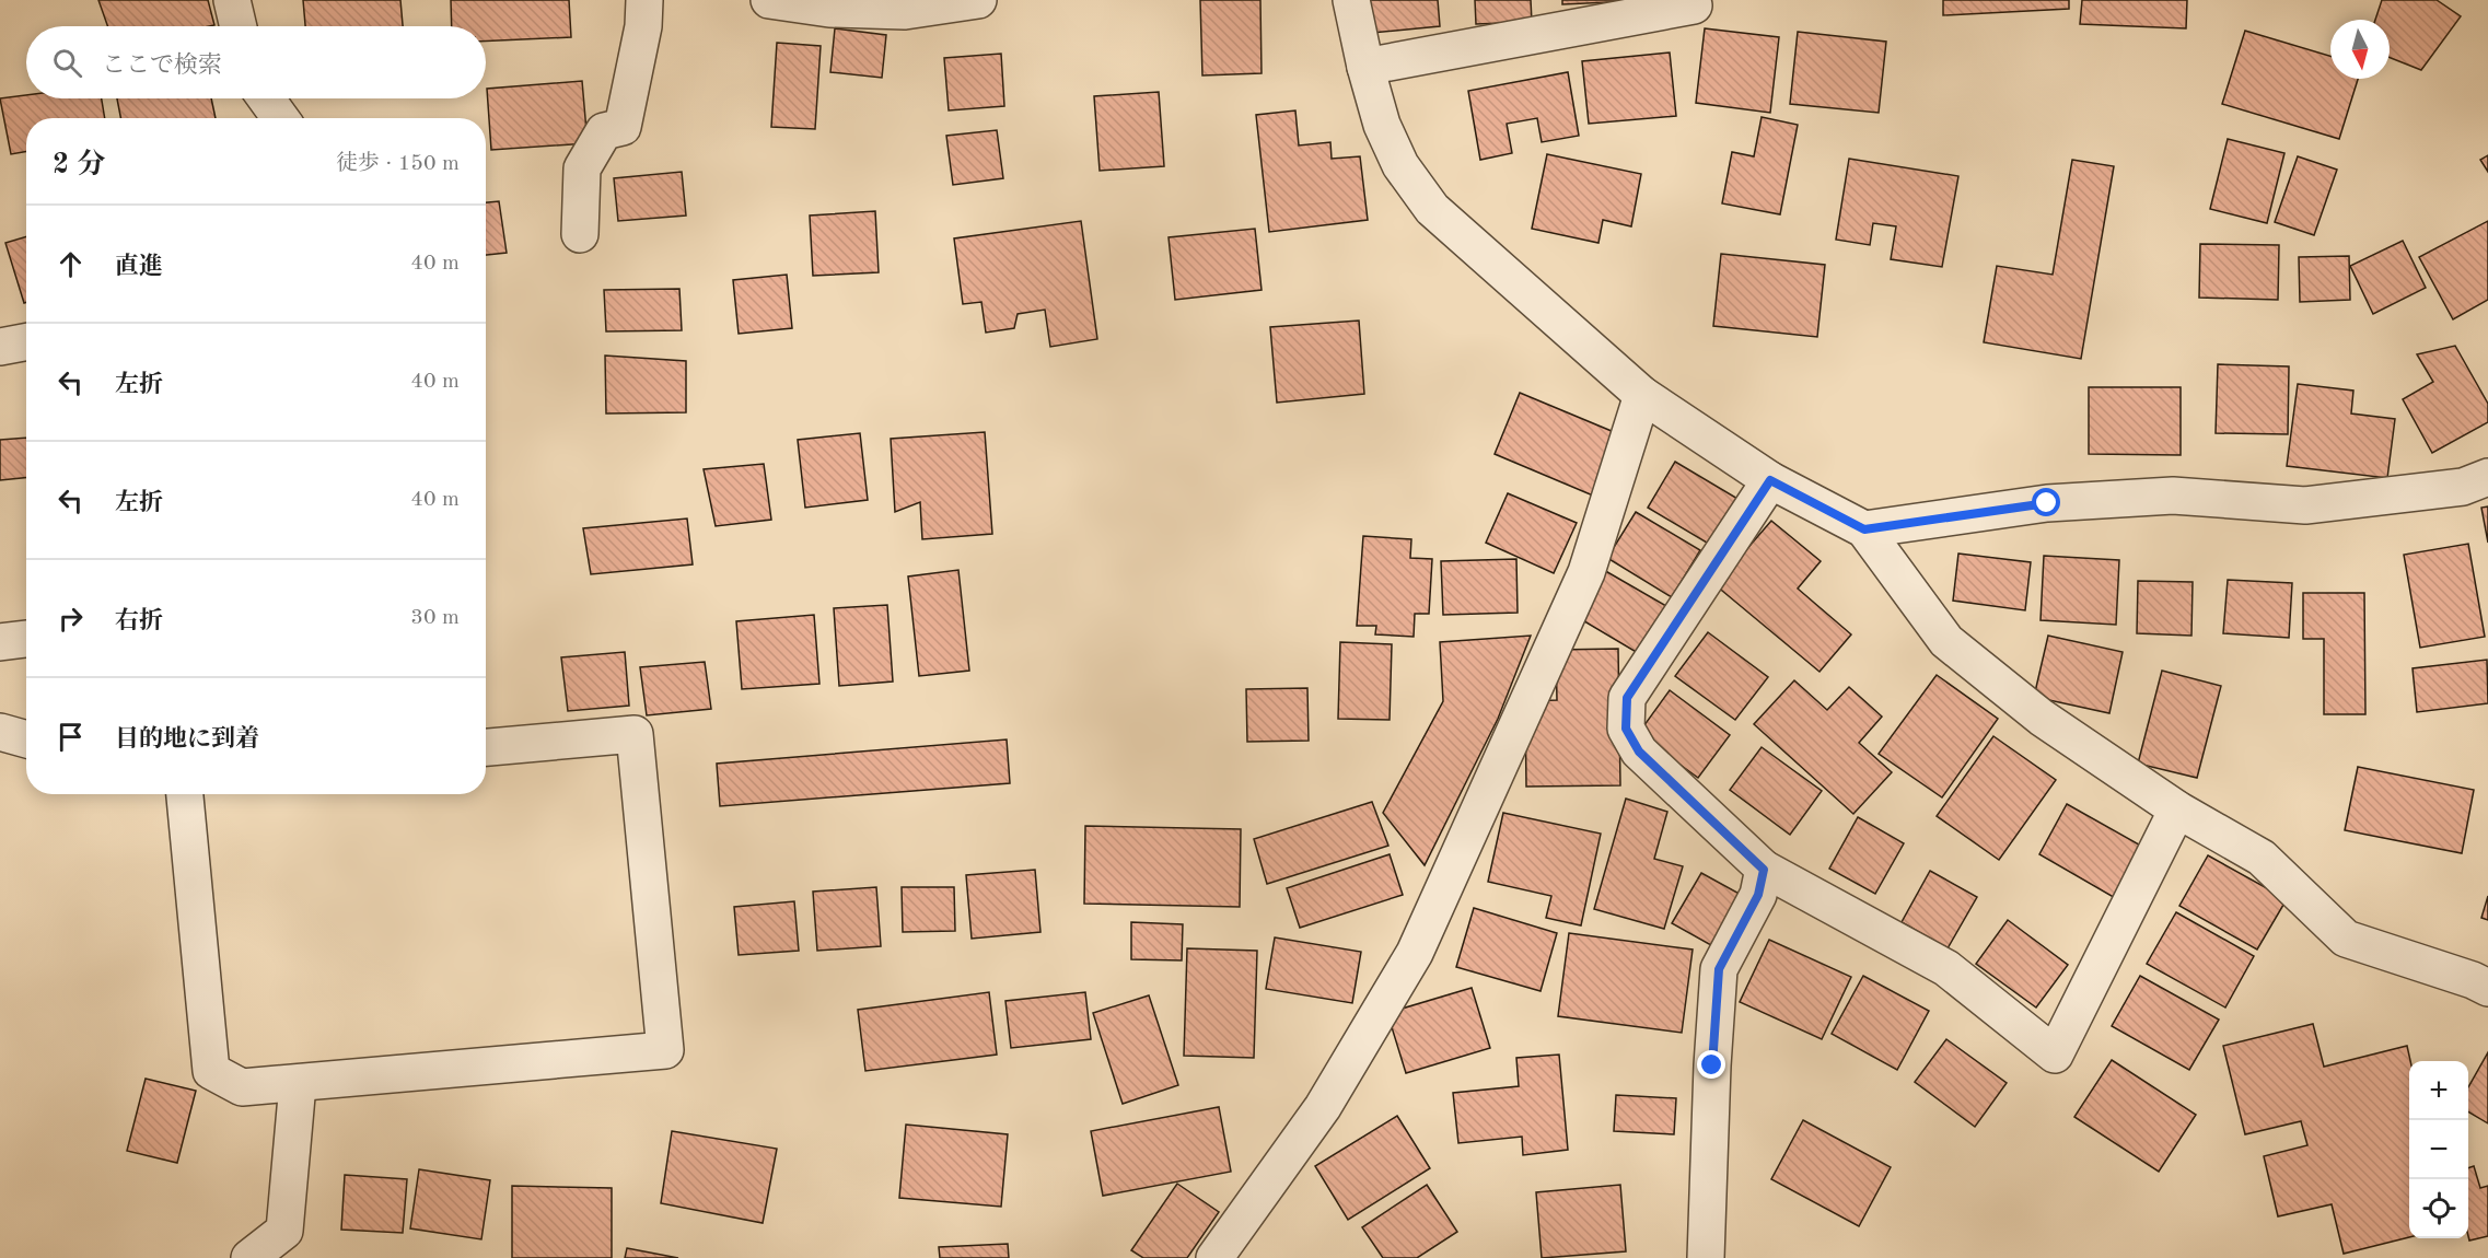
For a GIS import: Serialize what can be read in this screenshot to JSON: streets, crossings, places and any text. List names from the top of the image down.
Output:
{
  "north": "bottom",
  "page": {
    "search": "ここで検索",
    "heading": ["2 分", "徒歩 · 150 m"],
    "list": [
      ["直進", "40 m"],
      ["左折", "40 m"],
      ["左折", "40 m"],
      ["右折", "30 m"],
      "目的地に到着"
    ],
    "map_buttons": ["+", "−"]
  }
}
